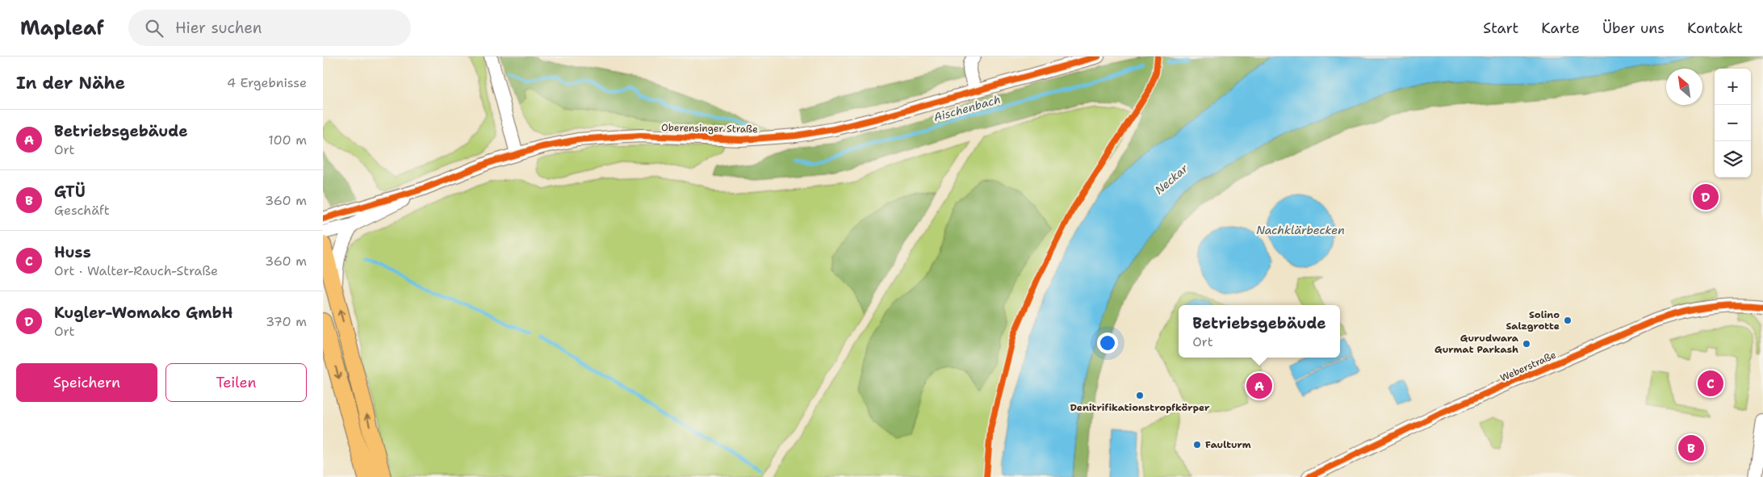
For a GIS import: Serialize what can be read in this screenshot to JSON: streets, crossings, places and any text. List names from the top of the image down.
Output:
{
  "streets": {
    "street": ["Oberensinger Straße", "Weberstraße"]
  },
  "water": ["Aischenbach", "Neckar", "Nachklärbecken"],
  "places": [
    "Solino Salzgrotte",
    "Gurudwara Gurmat Parkash",
    "Denitrifikationstropfkörper",
    "Faulturm"
  ],
  "north": "top left",
  "page": {
    "header": "Mapleaf",
    "search": "Hier suchen",
    "nav": [
      "Start",
      "Karte",
      "Über uns",
      "Kontakt"
    ],
    "heading": ["In der Nähe", "4 Ergebnisse"],
    "map_buttons": ["+", "−"],
    "list": [
      {
        "mark": "A",
        "name": "Betriebsgebäude",
        "note": "Ort",
        "value": "100 m"
      },
      {
        "mark": "B",
        "name": "GTÜ",
        "note": "Geschäft",
        "value": "360 m"
      },
      {
        "mark": "C",
        "name": "Huss",
        "note": "Ort · Walter-Rauch-Straße",
        "value": "360 m"
      },
      {
        "mark": "D",
        "name": "Kugler-Womako GmbH",
        "note": "Ort",
        "value": "370 m"
      }
    ],
    "pins": [
      "D",
      "C",
      "A",
      "B"
    ],
    "popup": ["Betriebsgebäude", "Ort"],
    "buttons": ["Speichern", "Teilen"]
  }
}
